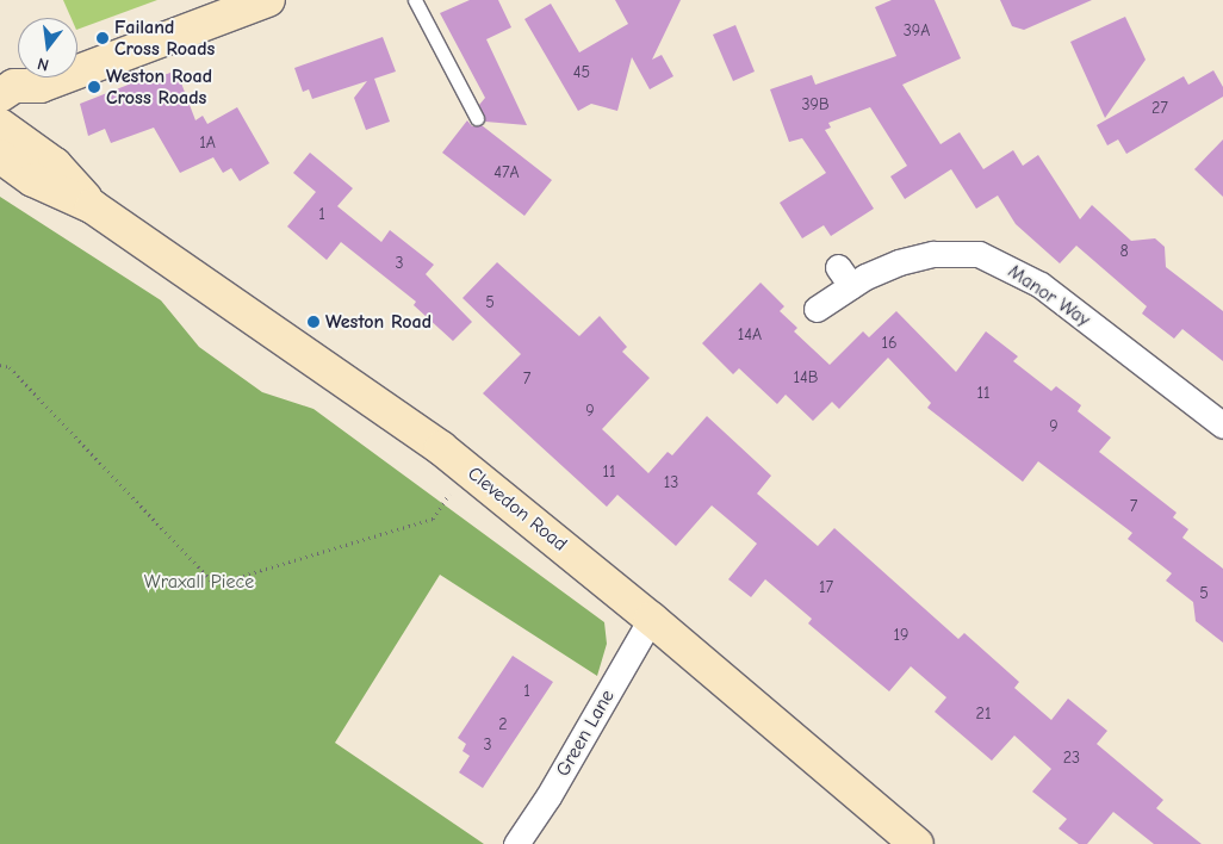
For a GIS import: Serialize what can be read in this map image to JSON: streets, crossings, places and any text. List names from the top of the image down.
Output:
{
  "streets": {
    "main road": ["Clevedon Road"],
    "street": ["Manor Way", "Green Lane"]
  },
  "crossings": [
    ["Clevedon Road", "Green Lane"]
  ],
  "parks": ["Wraxall Piece"],
  "places": ["Failand Cross Roads", "Weston Road Cross Roads", "Weston Road"],
  "house_numbers": [
    "39A",
    "45",
    "39B",
    "27",
    "1A",
    "47A",
    "1",
    "8",
    "3",
    "5",
    "14A",
    "16",
    "14B",
    "7",
    "11",
    "9",
    "9",
    "11",
    "13",
    "7",
    "17",
    "5",
    "19",
    "1",
    "21",
    "2",
    "3",
    "23"
  ],
  "north": "bottom"
}
